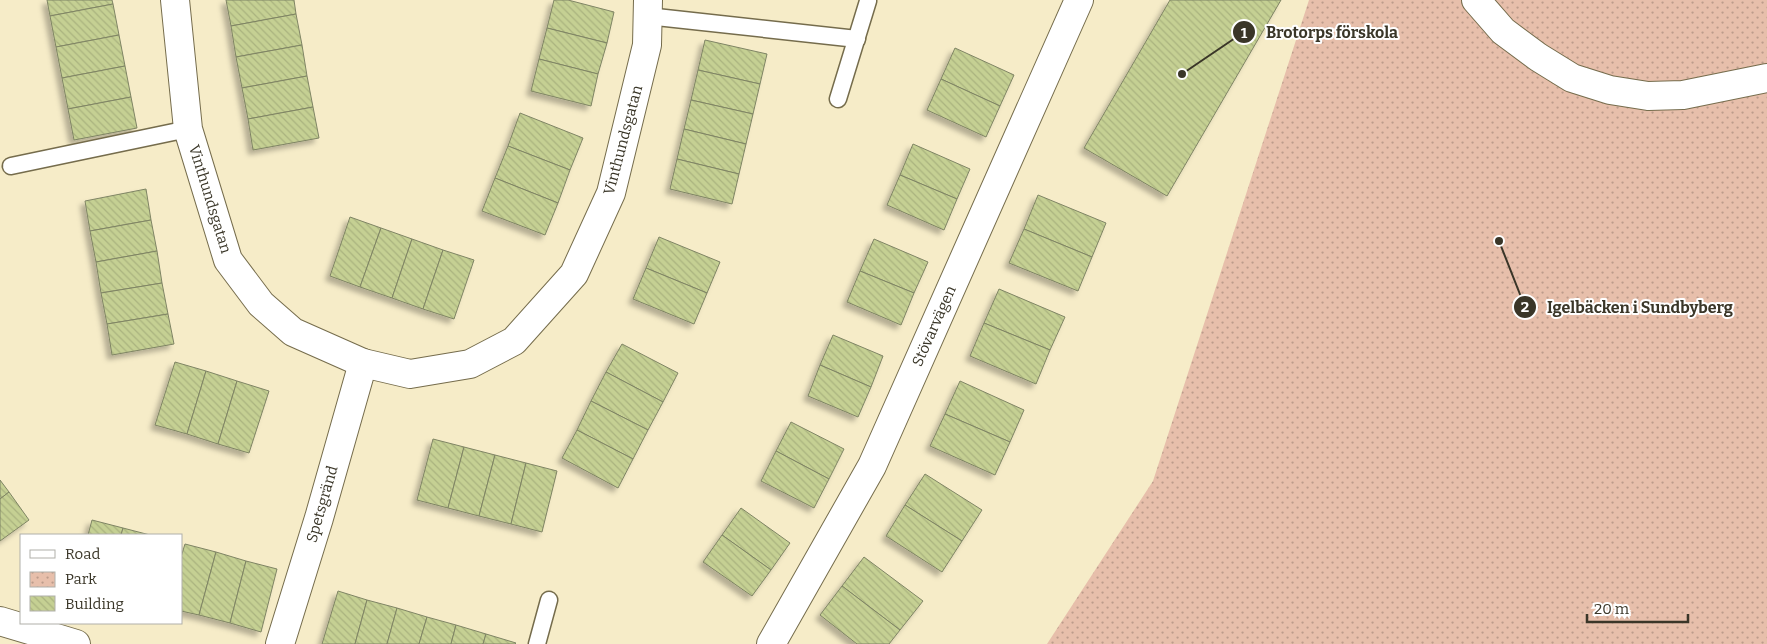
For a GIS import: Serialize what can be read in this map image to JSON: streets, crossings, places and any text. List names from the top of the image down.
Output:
{
  "streets": {
    "street": ["Vinthundsgatan", "Stövarvägen", "Spetsgränd"]
  },
  "crossings": [
    ["Vinthundsgatan", "Spetsgränd"]
  ],
  "places": ["Brotorps förskola", "Igelbäcken i Sundbyberg"],
  "legend": ["Road", "Park", "Building"],
  "scale_bar": "20 m"
}
